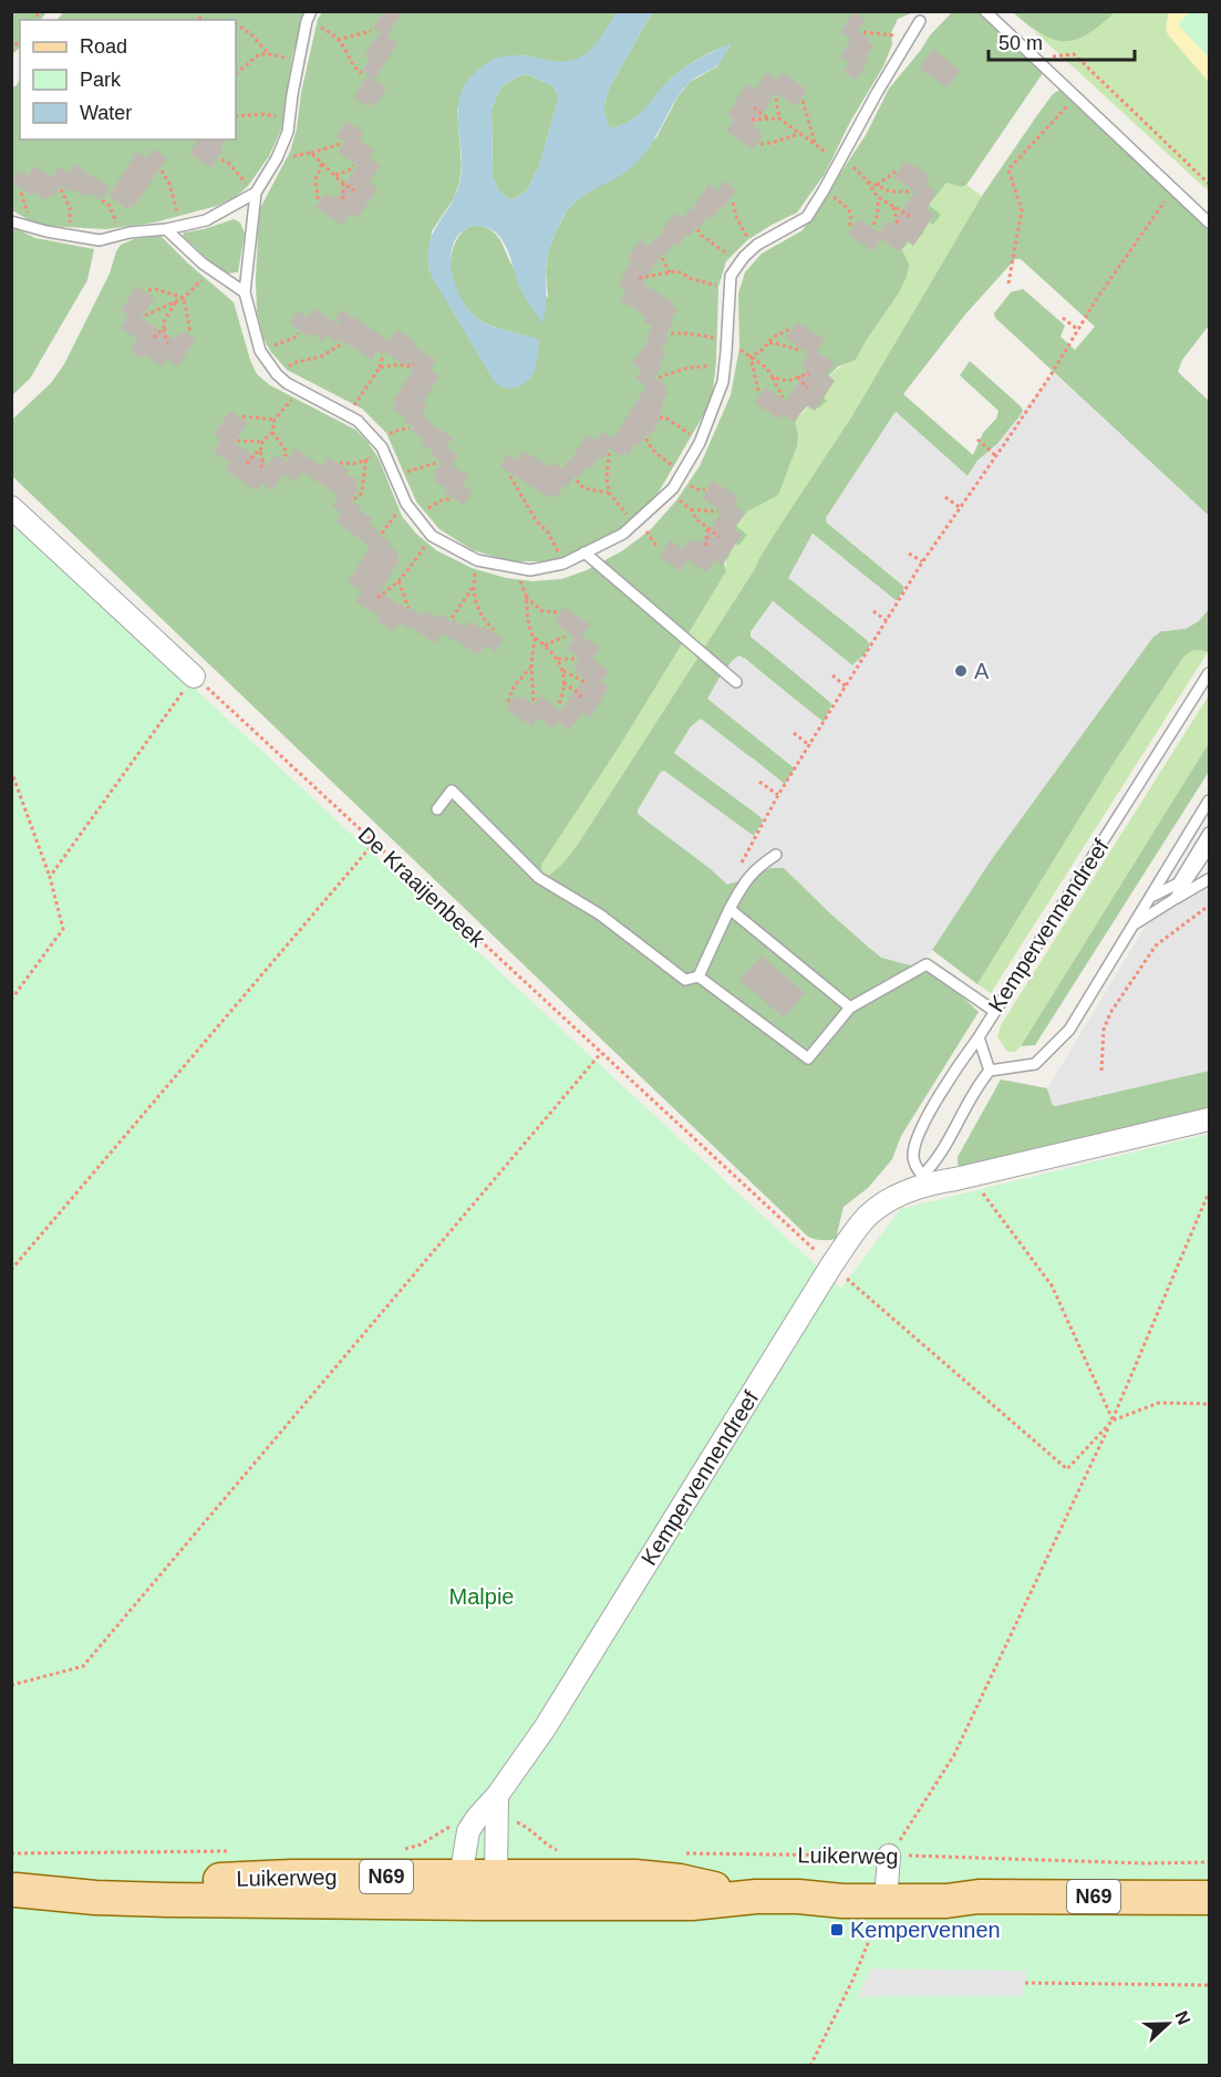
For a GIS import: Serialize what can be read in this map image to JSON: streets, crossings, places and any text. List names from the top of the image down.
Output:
{
  "streets": {
    "main road": ["Luikerweg", "N69"],
    "street": ["Kempervennendreef"],
    "path": ["De Kraaijenbeek"]
  },
  "crossings": [
    ["De Kraaijenbeek", "Kempervennendreef"],
    ["Kempervennendreef", "Luikerweg"]
  ],
  "parks": ["Malpie"],
  "places": {
    "other": ["A"],
    "transit": ["Kempervennen"]
  },
  "legend": ["Road", "Park", "Water"],
  "scale_bar": "50 m",
  "north": "right"
}
